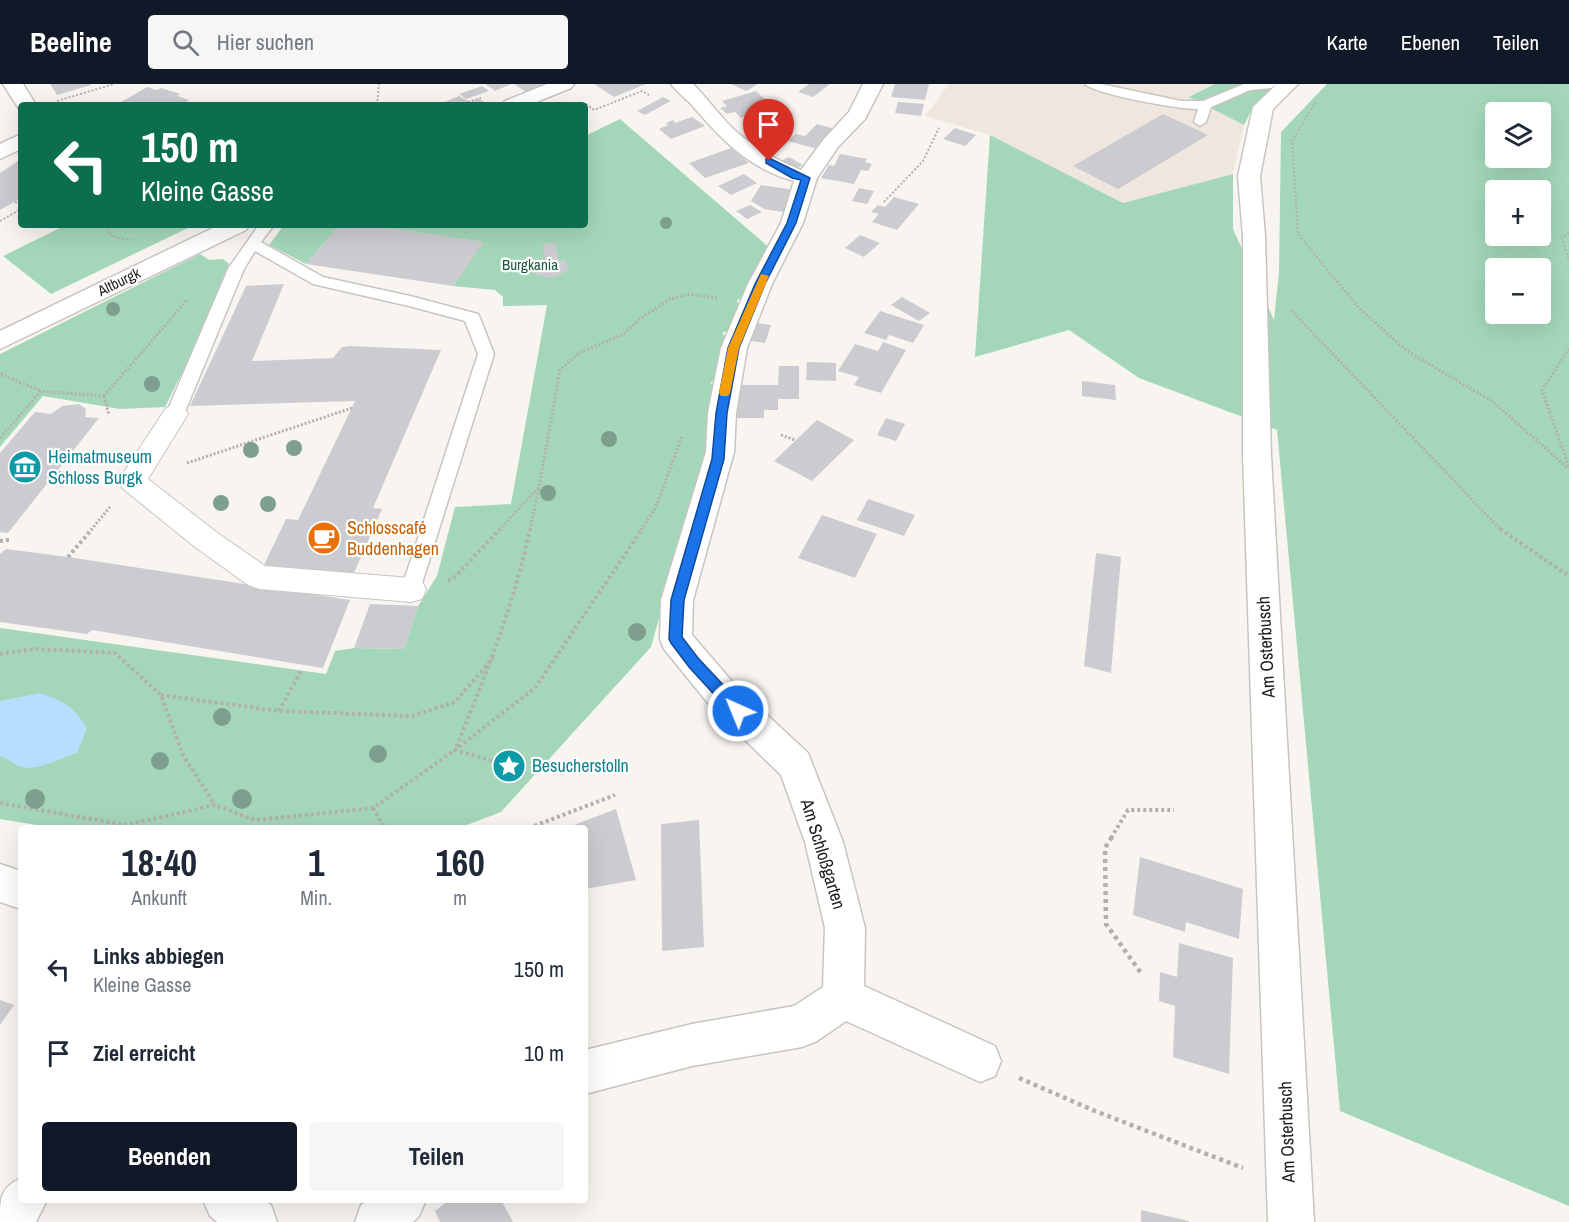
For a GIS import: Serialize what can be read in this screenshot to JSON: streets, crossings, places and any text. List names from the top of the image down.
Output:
{
  "streets": {
    "street": ["Altburgk", "Am Osterbusch", "Am Schloßgarten"]
  },
  "parks": ["Burgkania"],
  "places": {
    "museum": ["Heimatmuseum Schloss Burgk"],
    "cafe": ["Schlosscafé Buddenhagen"],
    "place": ["Besucherstolln"]
  },
  "page": {
    "header": "Beeline",
    "search": "Hier suchen",
    "nav": ["Karte", "Ebenen", "Teilen"],
    "map_buttons": ["+", "−"],
    "turn": ["150 m", "Kleine Gasse"],
    "eta": [
      "18:40",
      "Ankunft",
      "1",
      "Min.",
      "160",
      "m"
    ],
    "list": [
      {
        "name": "Links abbiegen",
        "note": "Kleine Gasse",
        "value": "150 m"
      },
      {
        "name": "Ziel erreicht",
        "value": "10 m"
      }
    ],
    "buttons": ["Beenden", "Teilen"]
  }
}
